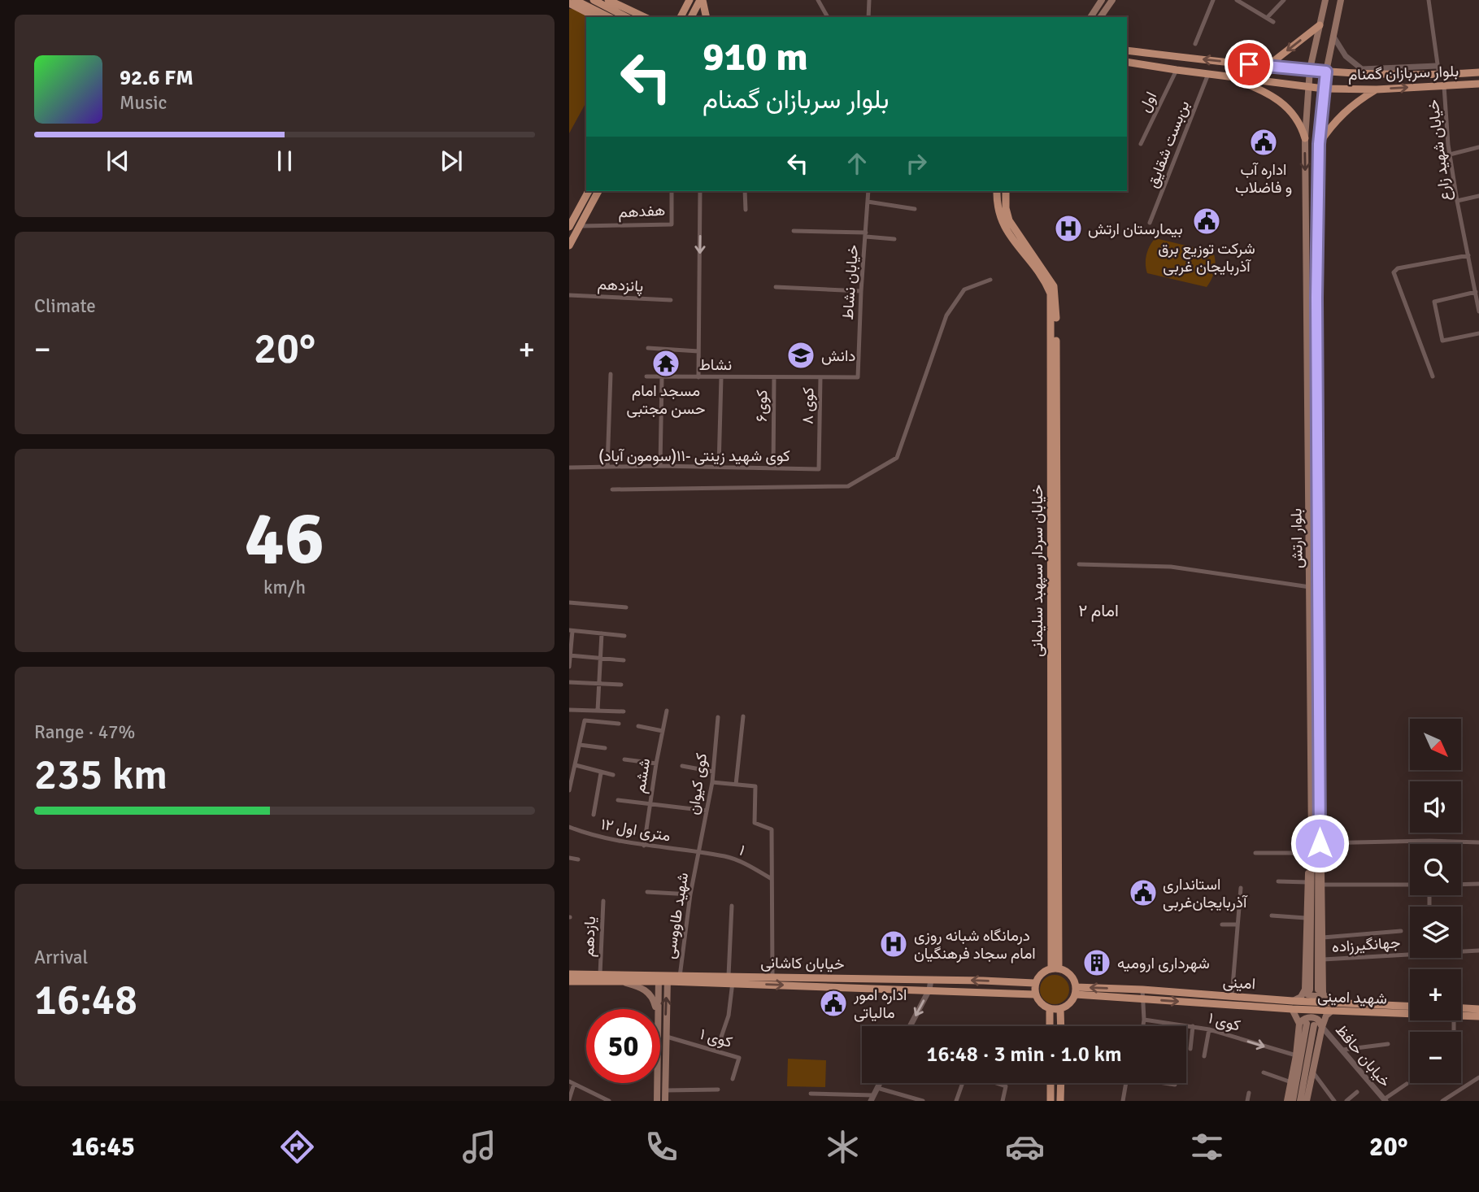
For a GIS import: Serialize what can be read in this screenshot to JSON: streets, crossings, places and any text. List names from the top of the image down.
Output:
{
  "streets": {
    "main road": [
      "بلوار سربازان گمنام",
      "بلوار ارتش",
      "خیابان سردار سپهبد سلیمانی",
      "خیابان کاشانی",
      "امینی",
      "شهید امینی"
    ],
    "street": [
      "اول",
      "بن‌بست شقایق",
      "خیابان شهید زارع",
      "هفدهم",
      "خیابان نشاط",
      "پانزدهم",
      "نشاط",
      "کوی۶",
      "کوی ۸",
      "کوی شهید زینتی -۱۱(سومون آباد)",
      "ششم",
      "کوی کیوان",
      "۱۲ متری اول",
      "۱",
      "شهید طاووسی",
      "یازدهم",
      "جهانگیرزاده",
      "کوی ۱",
      "خیابان حافظ"
    ]
  },
  "crossings": [
    ["بلوار سربازان گمنام", "اول"],
    ["بلوار سربازان گمنام", "بن‌بست شقایق"],
    ["بلوار سربازان گمنام", "خیابان شهید زارع"],
    ["بلوار سربازان گمنام", "بلوار ارتش"],
    ["خیابان نشاط", "نشاط"],
    ["نشاط", "کوی۶"],
    ["نشاط", "کوی ۸"],
    ["کوی۶", "کوی شهید زینتی -۱۱(سومون آباد)"],
    ["کوی ۸", "کوی شهید زینتی -۱۱(سومون آباد)"],
    ["خیابان سردار سپهبد سلیمانی", "خیابان کاشانی"],
    ["خیابان سردار سپهبد سلیمانی", "امینی"],
    ["ششم", "۱۲ متری اول"],
    ["کوی کیوان", "۱۲ متری اول"],
    ["کوی کیوان", "۱"],
    ["کوی کیوان", "شهید طاووسی"],
    ["۱۲ متری اول", "۱"],
    ["۱۲ متری اول", "شهید طاووسی"],
    ["۱", "شهید طاووسی"],
    ["شهید طاووسی", "خیابان کاشانی"],
    ["یازدهم", "خیابان کاشانی"],
    ["خیابان کاشانی", "امینی"],
    ["امینی", "شهید امینی"]
  ],
  "one_way": ["کوی ۱"],
  "districts": ["امام ۲"],
  "places": {
    "public building": [
      "اداره آب و فاضلاب",
      "شرکت توزیع برق آذربایجان غربی",
      "استانداری آذربایجان‌غربی",
      "اداره امور مالیاتی"
    ],
    "hospital": ["بیمارستان ارتش", "درمانگاه شبانه روزی امام سجاد فرهنگیان"],
    "school or university": ["دانش"],
    "temple": ["مسجد امام حسن مجتبی"],
    "building": ["شهرداری ارومیه"]
  },
  "north": "bottom right",
  "page": {
    "turn": ["910 m", "بلوار سربازان گمنام"],
    "song": ["92.6 FM", "Music"],
    "tile": [
      "Climate",
      ["46", "km/h"],
      ["Range · 47%", "235 km"],
      ["Arrival", "16:48"]
    ],
    "heat": ["−", "20°", "+"],
    "map_buttons": ["+", "−"],
    "limit": "50",
    "trip": "16:48 · 3 min · 1.0 km",
    "tabs": ["16:45", "20°"]
  }
}
